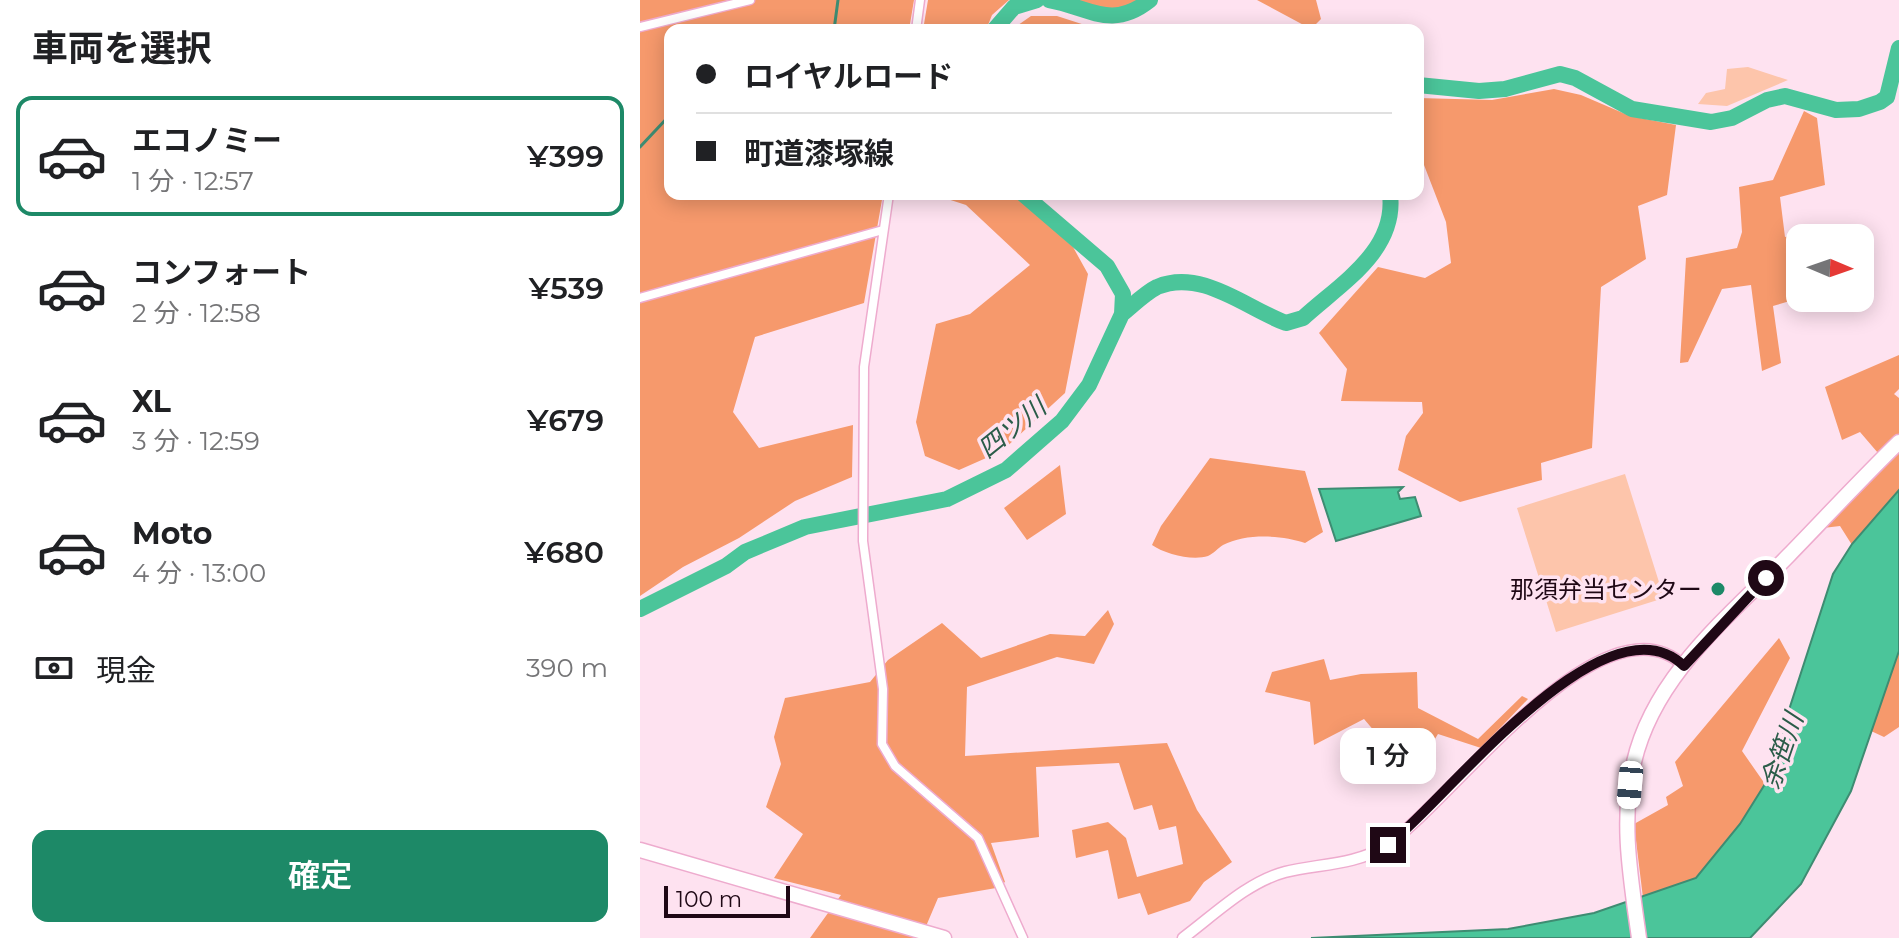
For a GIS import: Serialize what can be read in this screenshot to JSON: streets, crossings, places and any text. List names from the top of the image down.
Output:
{
  "water": ["四ツ川", "余笹川"],
  "places": ["那須弁当センター"],
  "scale_bar": "100 m",
  "north": "right",
  "page": {
    "heading": "車両を選択",
    "banner": ["ロイヤルロード", "町道漆塚線"],
    "list": [
      {
        "name": "エコノミー",
        "note": "1 分 · 12:57",
        "value": "¥399"
      },
      {
        "name": "コンフォート",
        "note": "2 分 · 12:58",
        "value": "¥539"
      },
      {
        "name": "XL",
        "note": "3 分 · 12:59",
        "value": "¥679"
      },
      {
        "name": "Moto",
        "note": "4 分 · 13:00",
        "value": "¥680"
      }
    ],
    "pay": ["現金", "390 m"],
    "bubble": "1 分",
    "buttons": "確定",
    "scale": "100 m"
  }
}
